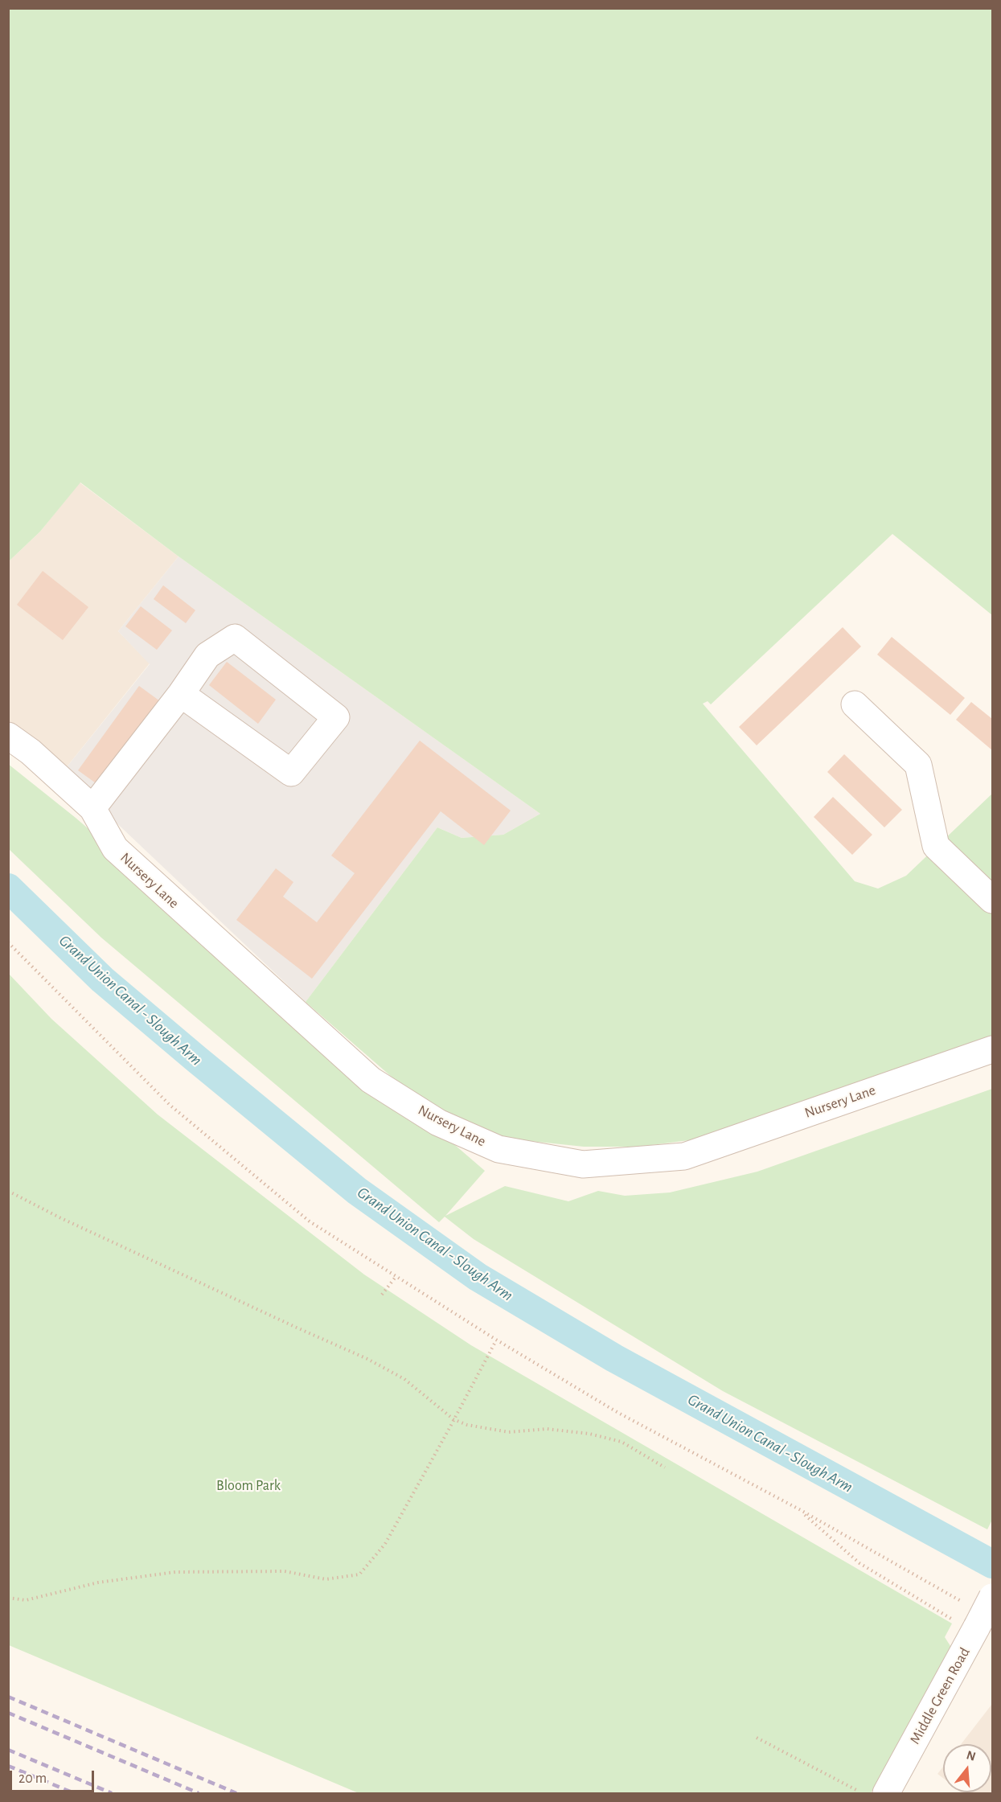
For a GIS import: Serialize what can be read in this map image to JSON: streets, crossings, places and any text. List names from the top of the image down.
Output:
{
  "streets": {
    "street": ["Nursery Lane", "Middle Green Road"]
  },
  "water": ["Grand Union Canal - Slough Arm"],
  "parks": ["Bloom Park"],
  "scale_bar": "20 m",
  "north": "top"
}
